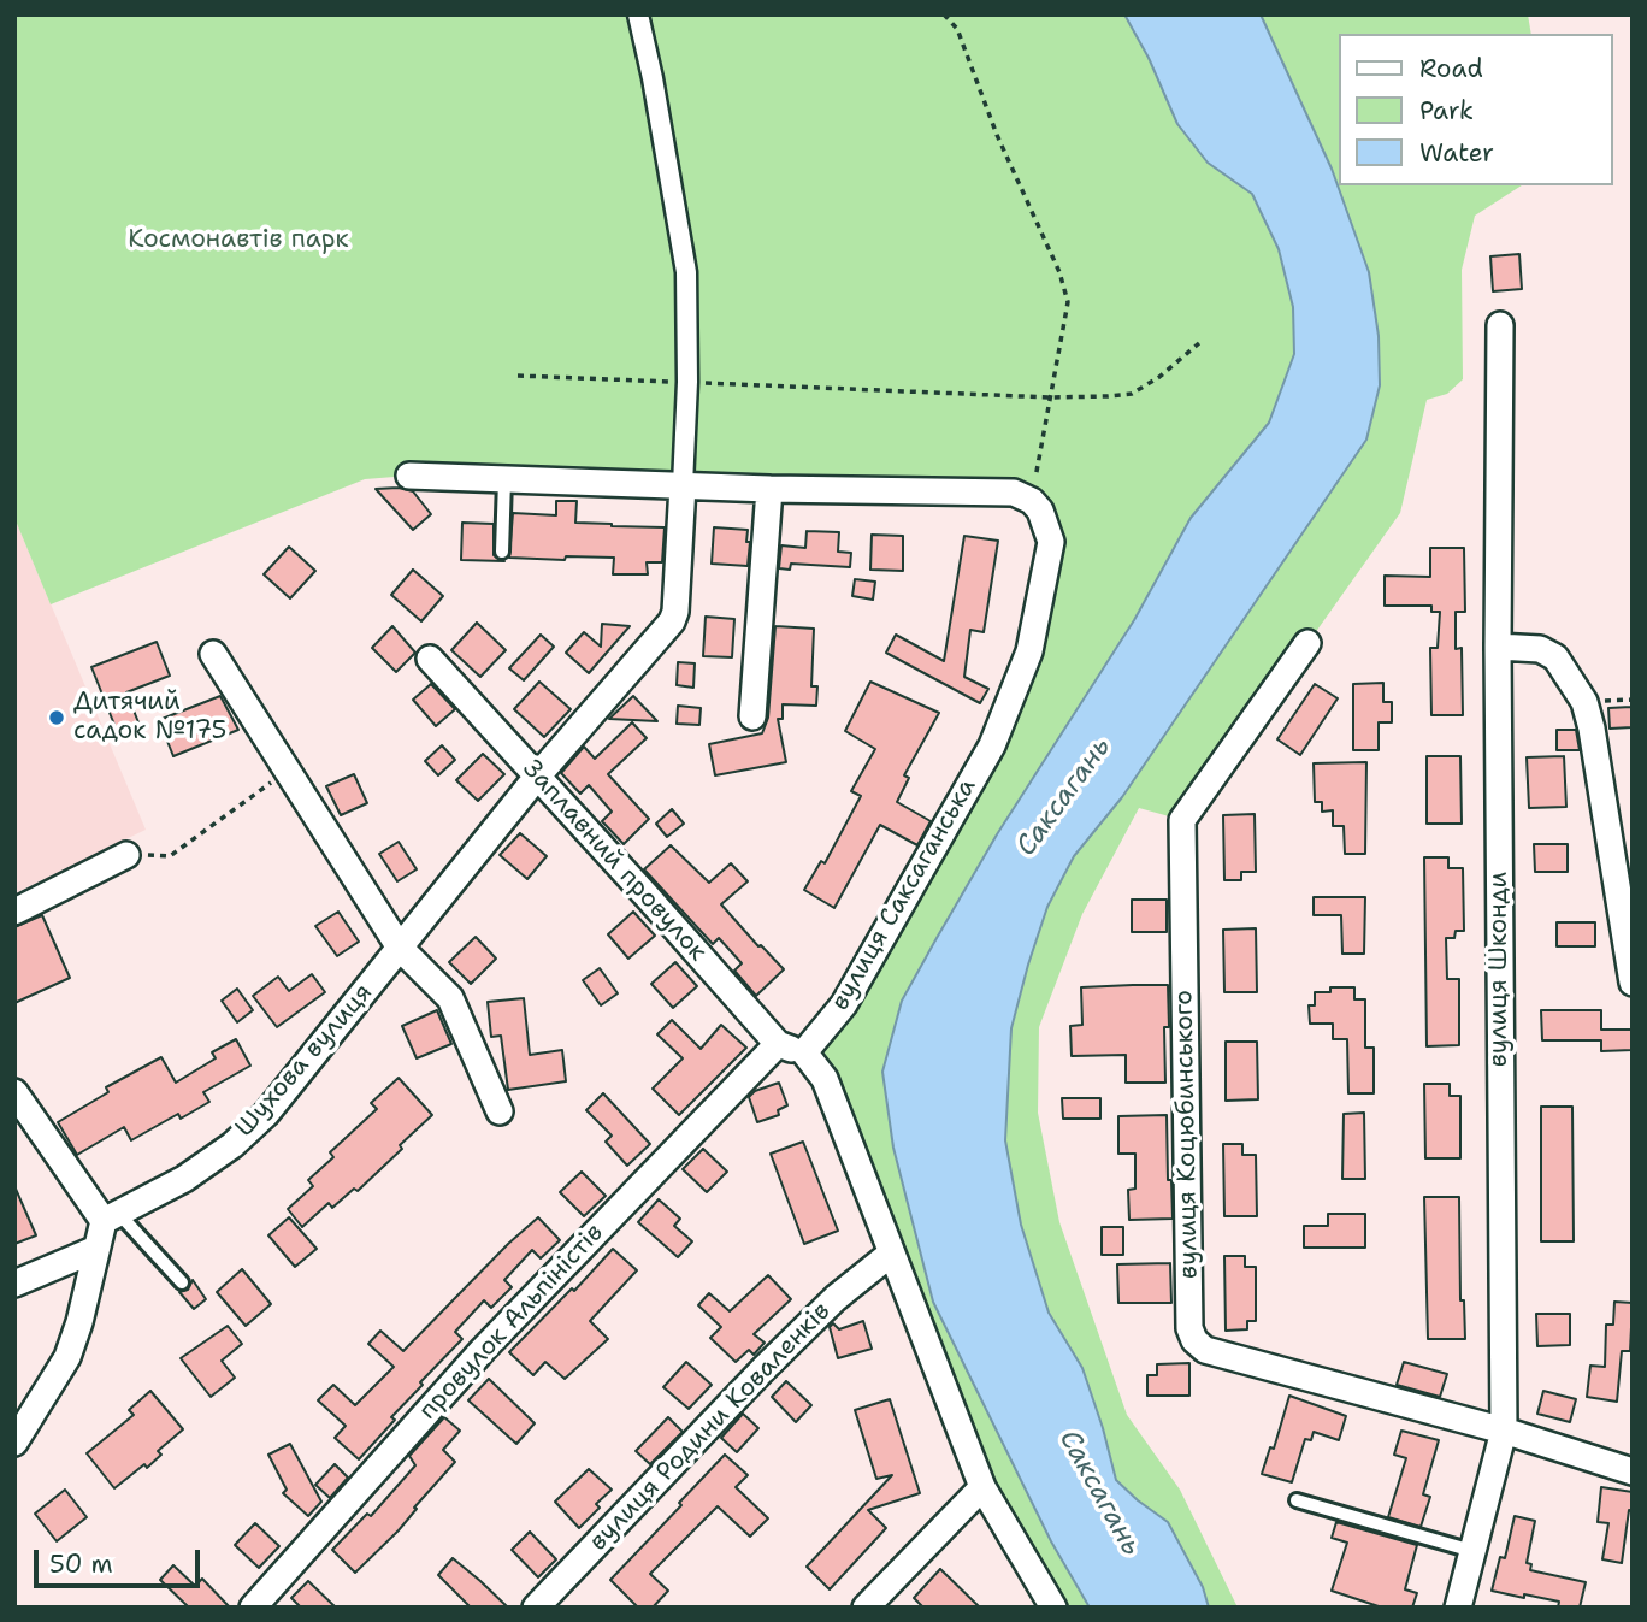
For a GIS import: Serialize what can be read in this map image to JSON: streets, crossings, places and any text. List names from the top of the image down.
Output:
{
  "streets": {
    "street": [
      "Заплавний провулок",
      "вулиця Саксаганська",
      "вулиця Шконди",
      "Шухова вулиця",
      "вулиця Коцюбинського",
      "провулок Альпіністів",
      "вулиця Родини Коваленків"
    ]
  },
  "crossings": [
    ["Заплавний провулок", "Шухова вулиця"],
    ["Заплавний провулок", "провулок Альпіністів"],
    ["вулиця Шконди", "вулиця Коцюбинського"]
  ],
  "water": ["Саксагань"],
  "parks": ["Космонавтів парк"],
  "places": ["Дитячий садок №175"],
  "legend": ["Road", "Park", "Water"],
  "scale_bar": "50 m"
}
